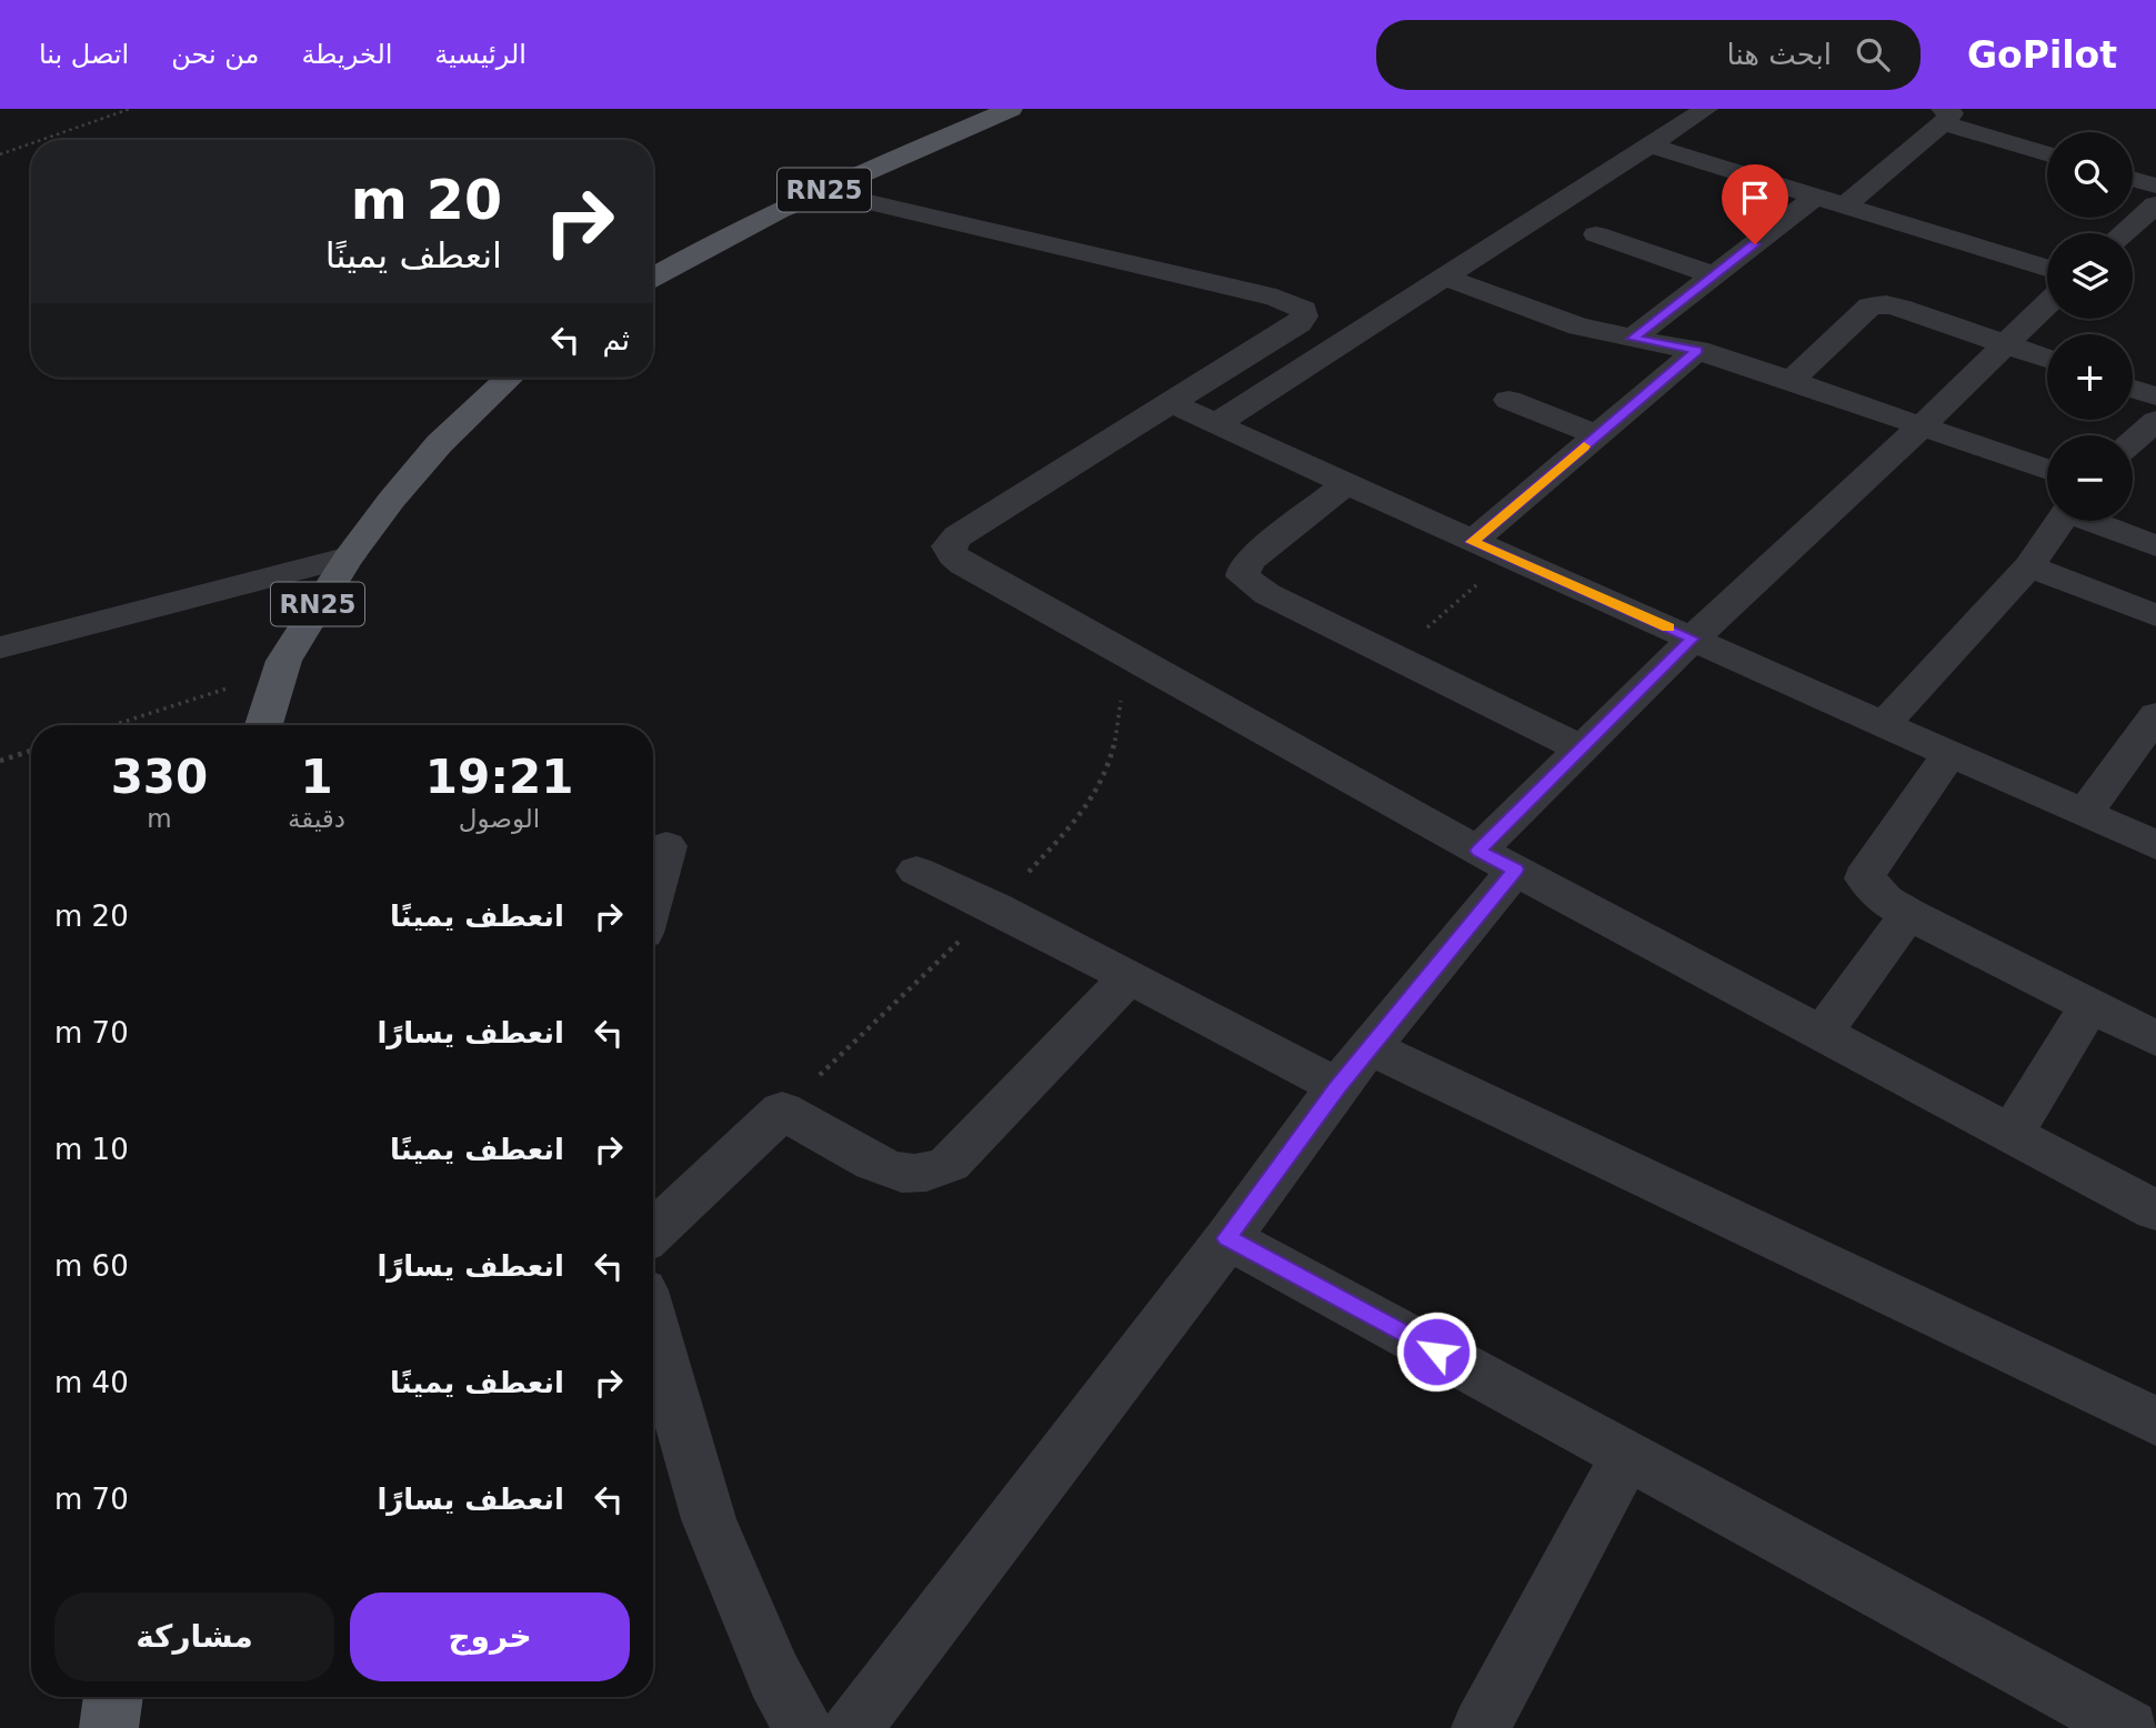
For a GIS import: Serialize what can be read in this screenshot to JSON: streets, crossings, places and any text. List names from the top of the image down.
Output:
{
  "streets": {
    "main road": ["RN25"]
  },
  "page": {
    "header": "GoPilot",
    "search": "ابحث هنا",
    "nav": [
      "الرئيسية",
      "الخريطة",
      "من نحن",
      "اتصل بنا"
    ],
    "map_buttons": ["+", "−"],
    "turn": ["20 m", "انعطف يمينًا"],
    "then": "ثم",
    "eta": [
      "19:21",
      "الوصول",
      "1",
      "دقيقة",
      "330",
      "m"
    ],
    "list": [
      {
        "name": "انعطف يمينًا",
        "value": "20 m"
      },
      {
        "name": "انعطف يسارًا",
        "value": "70 m"
      },
      {
        "name": "انعطف يمينًا",
        "value": "10 m"
      },
      {
        "name": "انعطف يسارًا",
        "value": "60 m"
      },
      {
        "name": "انعطف يمينًا",
        "value": "40 m"
      },
      {
        "name": "انعطف يسارًا",
        "value": "70 m"
      }
    ],
    "buttons": ["خروج", "مشاركة"]
  }
}
